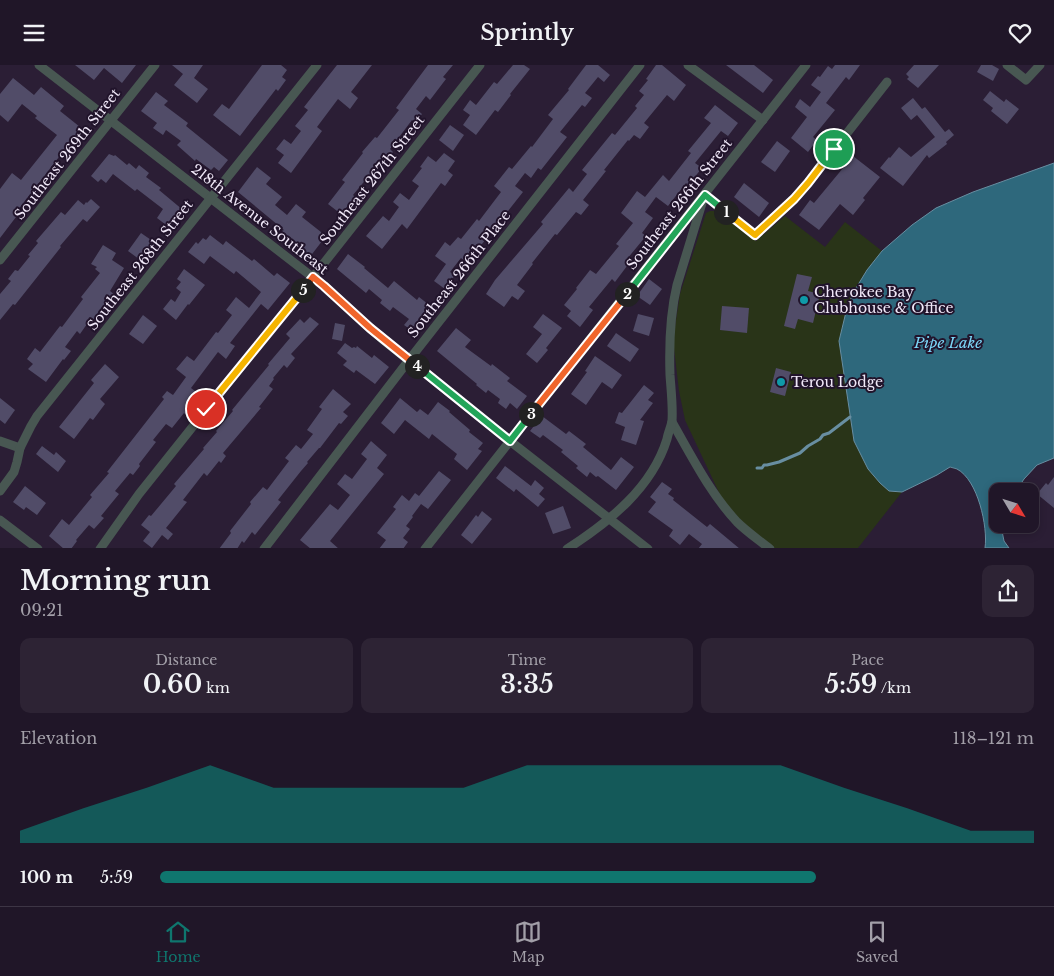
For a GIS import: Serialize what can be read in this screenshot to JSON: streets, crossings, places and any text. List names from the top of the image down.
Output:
{
  "streets": {
    "street": [
      "Southeast 269th Street",
      "Southeast 267th Street",
      "Southeast 266th Street",
      "218th Avenue Southeast",
      "Southeast 268th Street",
      "Southeast 266th Place"
    ]
  },
  "crossings": [
    ["Southeast 269th Street", "218th Avenue Southeast"],
    ["Southeast 267th Street", "218th Avenue Southeast"],
    ["Southeast 266th Street", "218th Avenue Southeast"],
    ["218th Avenue Southeast", "Southeast 268th Street"],
    ["218th Avenue Southeast", "Southeast 266th Place"]
  ],
  "water": ["Pipe Lake"],
  "places": ["Cherokee Bay Clubhouse & Office", "Terou Lodge"],
  "north": "bottom right",
  "page": {
    "header": "Sprintly",
    "pins": [
      "1",
      "5",
      "2",
      "4",
      "3"
    ],
    "heading": ["Morning run", "09:21"],
    "stats": [
      ["Distance", "0.60 km"],
      ["Time", "3:35"],
      ["Pace", "5:59 /km"]
    ],
    "chart": ["Elevation", "118–121 m"],
    "list": [
      {
        "name": "100 m",
        "note": "5:59"
      }
    ],
    "tabs": ["Home", "Map", "Saved"]
  }
}
